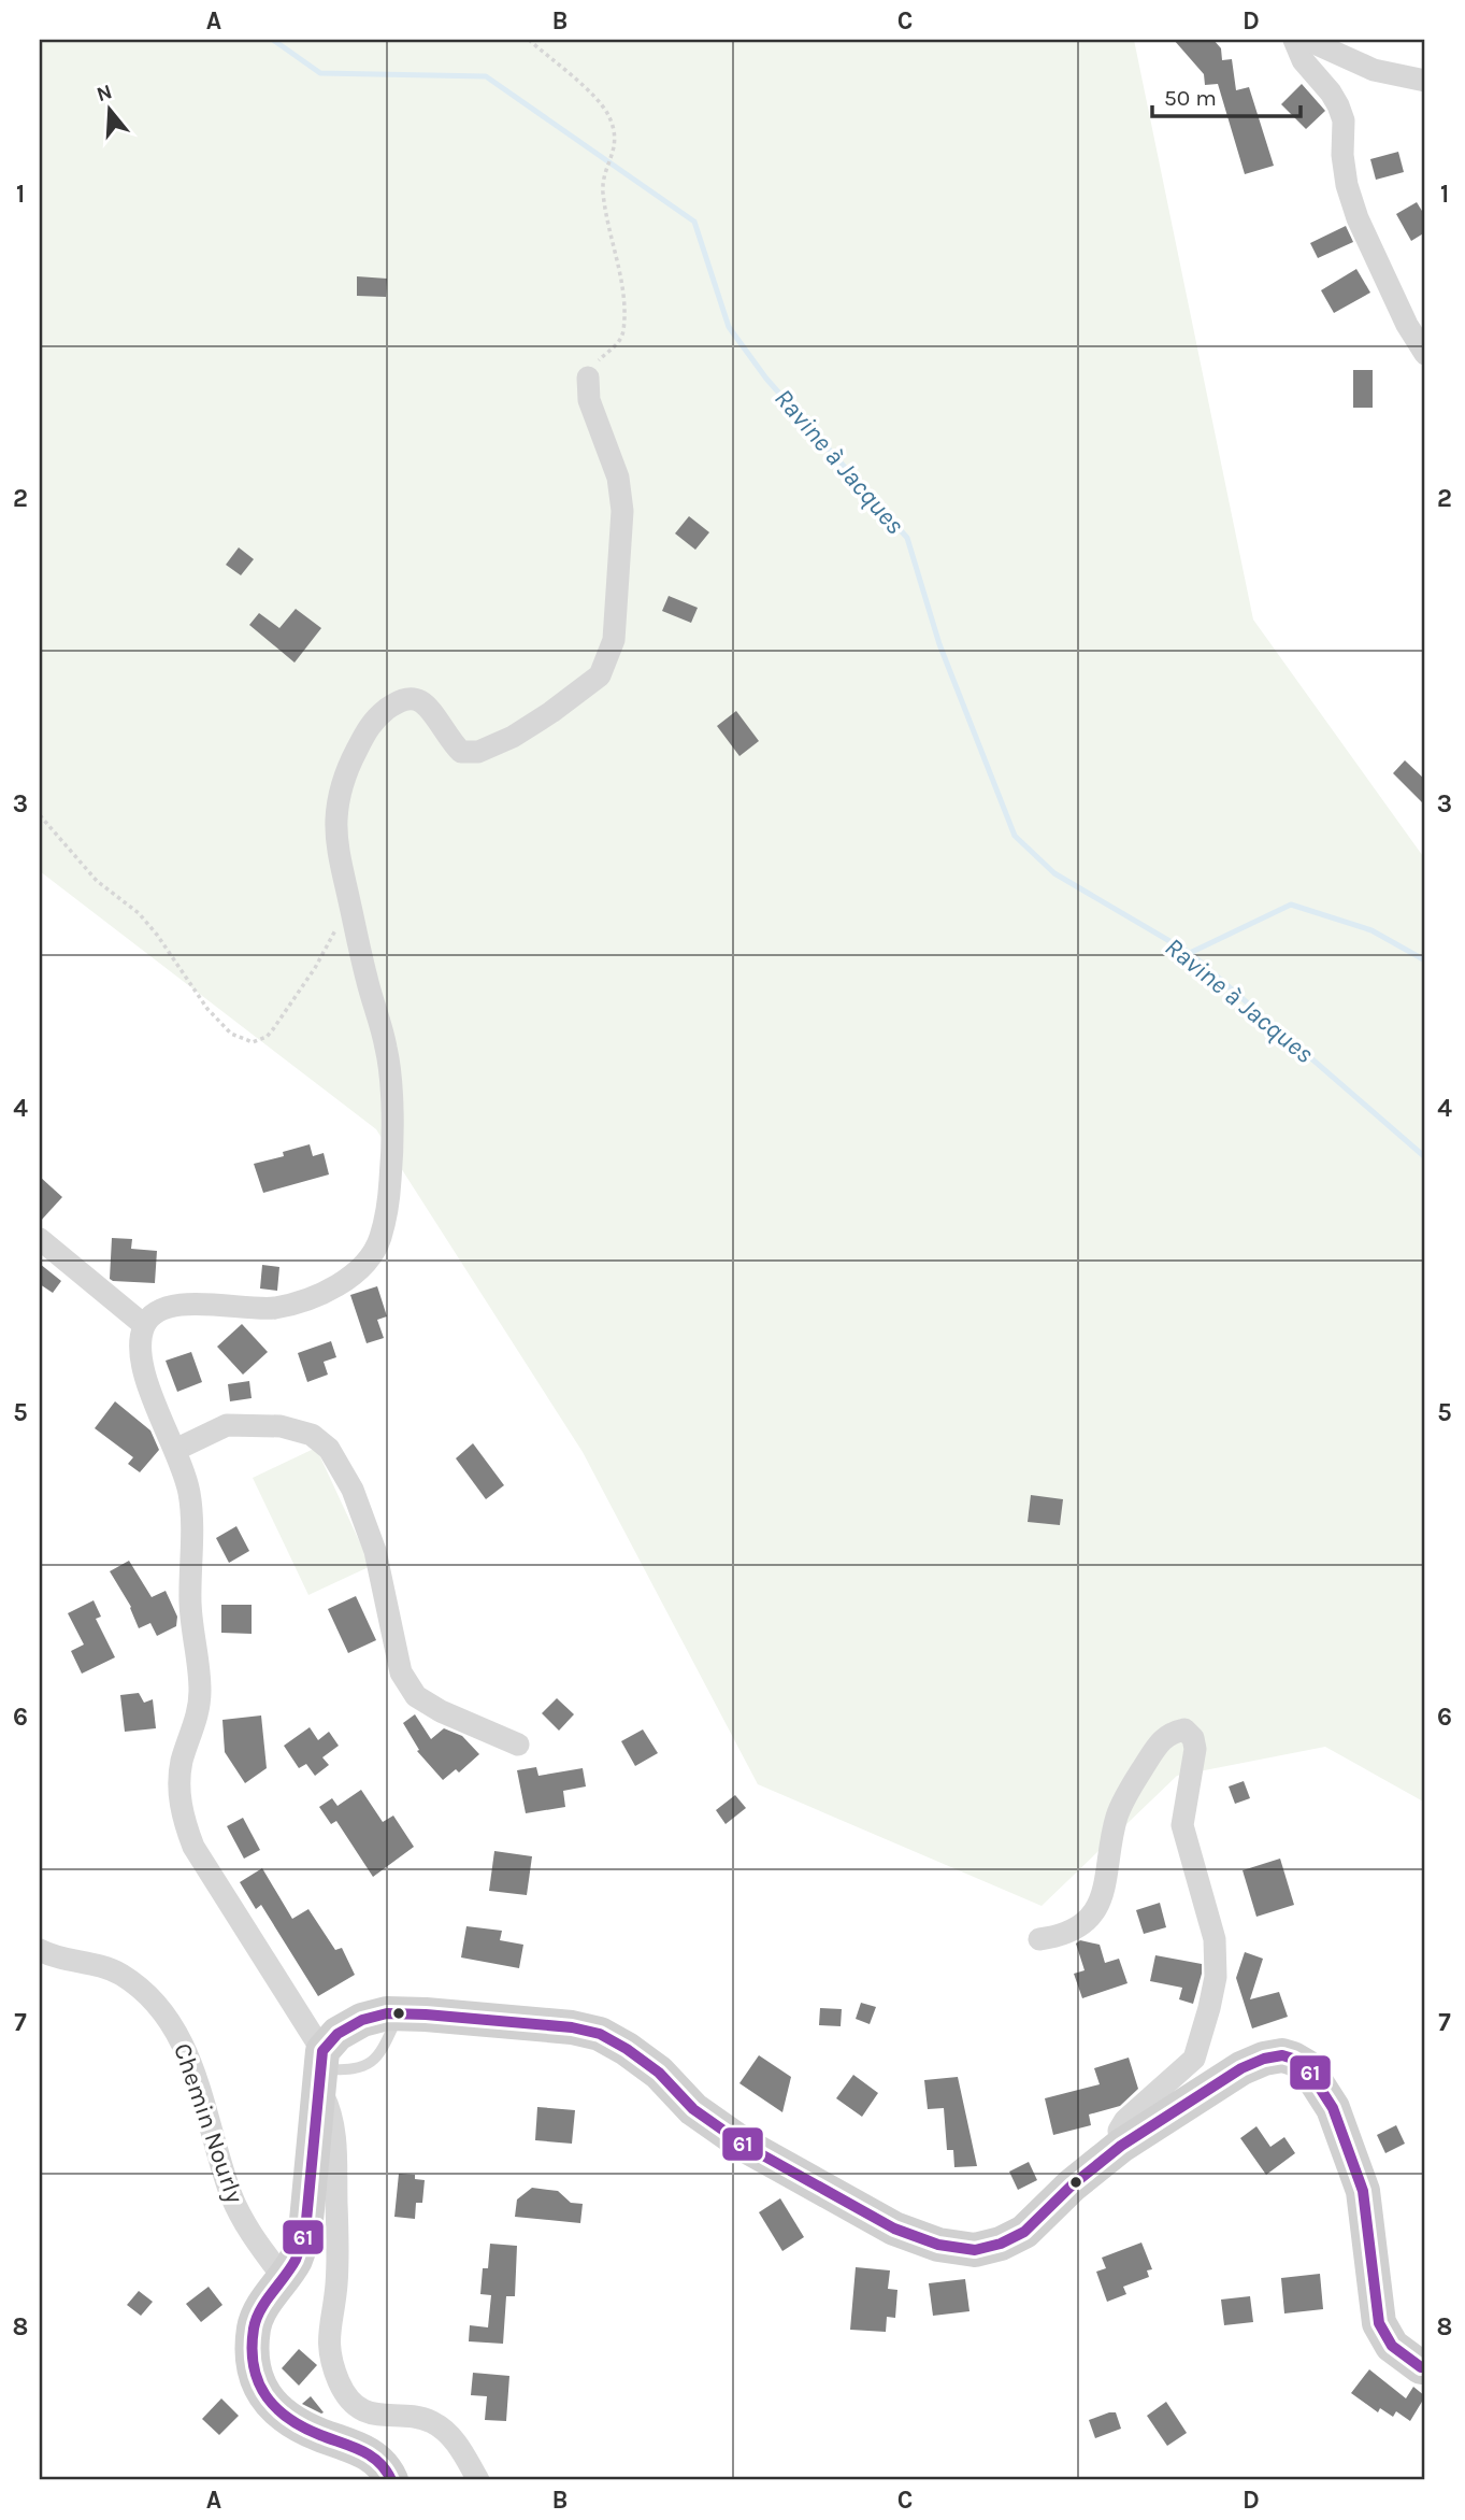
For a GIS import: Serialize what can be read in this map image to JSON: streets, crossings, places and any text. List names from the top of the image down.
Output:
{
  "streets": {
    "street": ["Chemin Nourly"]
  },
  "water": ["Ravine à Jacques"],
  "lines": ["transit line 61"],
  "scale_bar": "50 m",
  "north": "top",
  "grid": {
    "columns": [
      "A",
      "B",
      "C",
      "D"
    ],
    "rows": [
      "1",
      "2",
      "3",
      "4",
      "5",
      "6",
      "7",
      "8"
    ]
  }
}
